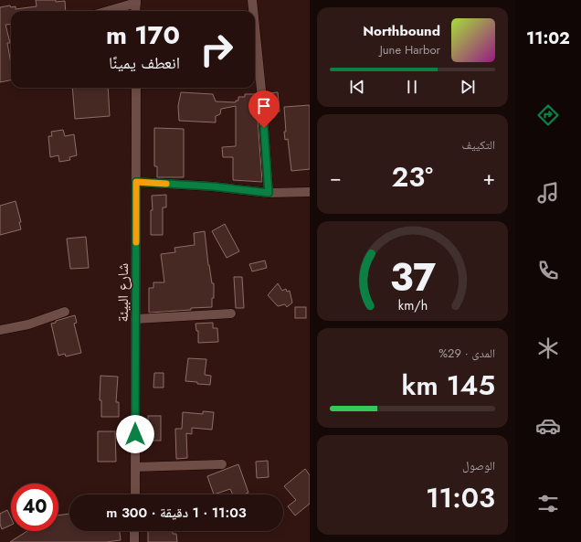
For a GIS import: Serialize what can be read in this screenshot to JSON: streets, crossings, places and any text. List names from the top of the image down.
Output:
{
  "streets": {
    "street": ["شارع البيئة"]
  },
  "page": {
    "tabs": "11:02",
    "turn": ["170 m", "انعطف يمينًا"],
    "song": ["Northbound", "June Harbor"],
    "tile": [
      "التكييف",
      ["المدى · 29%", "145 km"],
      ["الوصول", "11:03"]
    ],
    "heat": ["−", "23°", "+"],
    "limit": "40",
    "trip": "11:03 · 1 دقيقة · 300 m",
    "gauge": ["37", "km/h"]
  }
}
